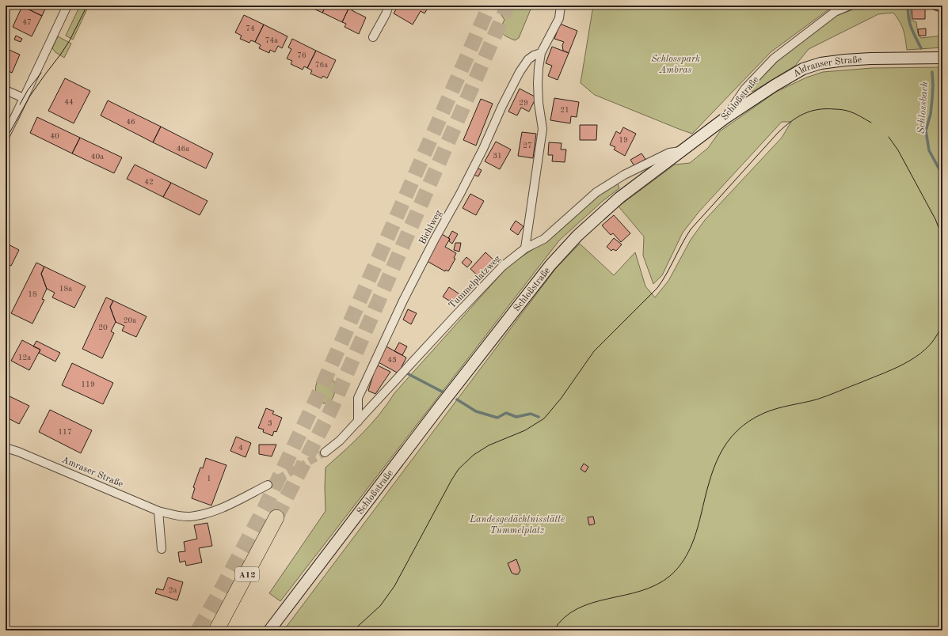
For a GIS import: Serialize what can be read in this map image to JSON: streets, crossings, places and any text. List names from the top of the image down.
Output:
{
  "streets": {
    "highway": ["A12"],
    "main road": ["Aldranser Straße", "Schloßstraße"],
    "street": ["Bichlweg", "Tummelplatzweg", "Amraser Straße"]
  },
  "crossings": [
    ["Aldranser Straße", "Schloßstraße"],
    ["Schloßstraße", "Tummelplatzweg"],
    ["Bichlweg", "Tummelplatzweg"]
  ],
  "water": ["Schlossbach"],
  "parks": ["Schlosspark Ambras", "Landesgedächtnisstätte Tummelplatz"],
  "house_numbers": [
    "47",
    "74",
    "74a",
    "76",
    "76a",
    "44",
    "29",
    "21",
    "46",
    "40",
    "19",
    "27",
    "46a",
    "31",
    "40a",
    "42",
    "18a",
    "18",
    "20a",
    "20",
    "12a",
    "43",
    "119",
    "3",
    "117",
    "4",
    "1",
    "2a"
  ]
}
